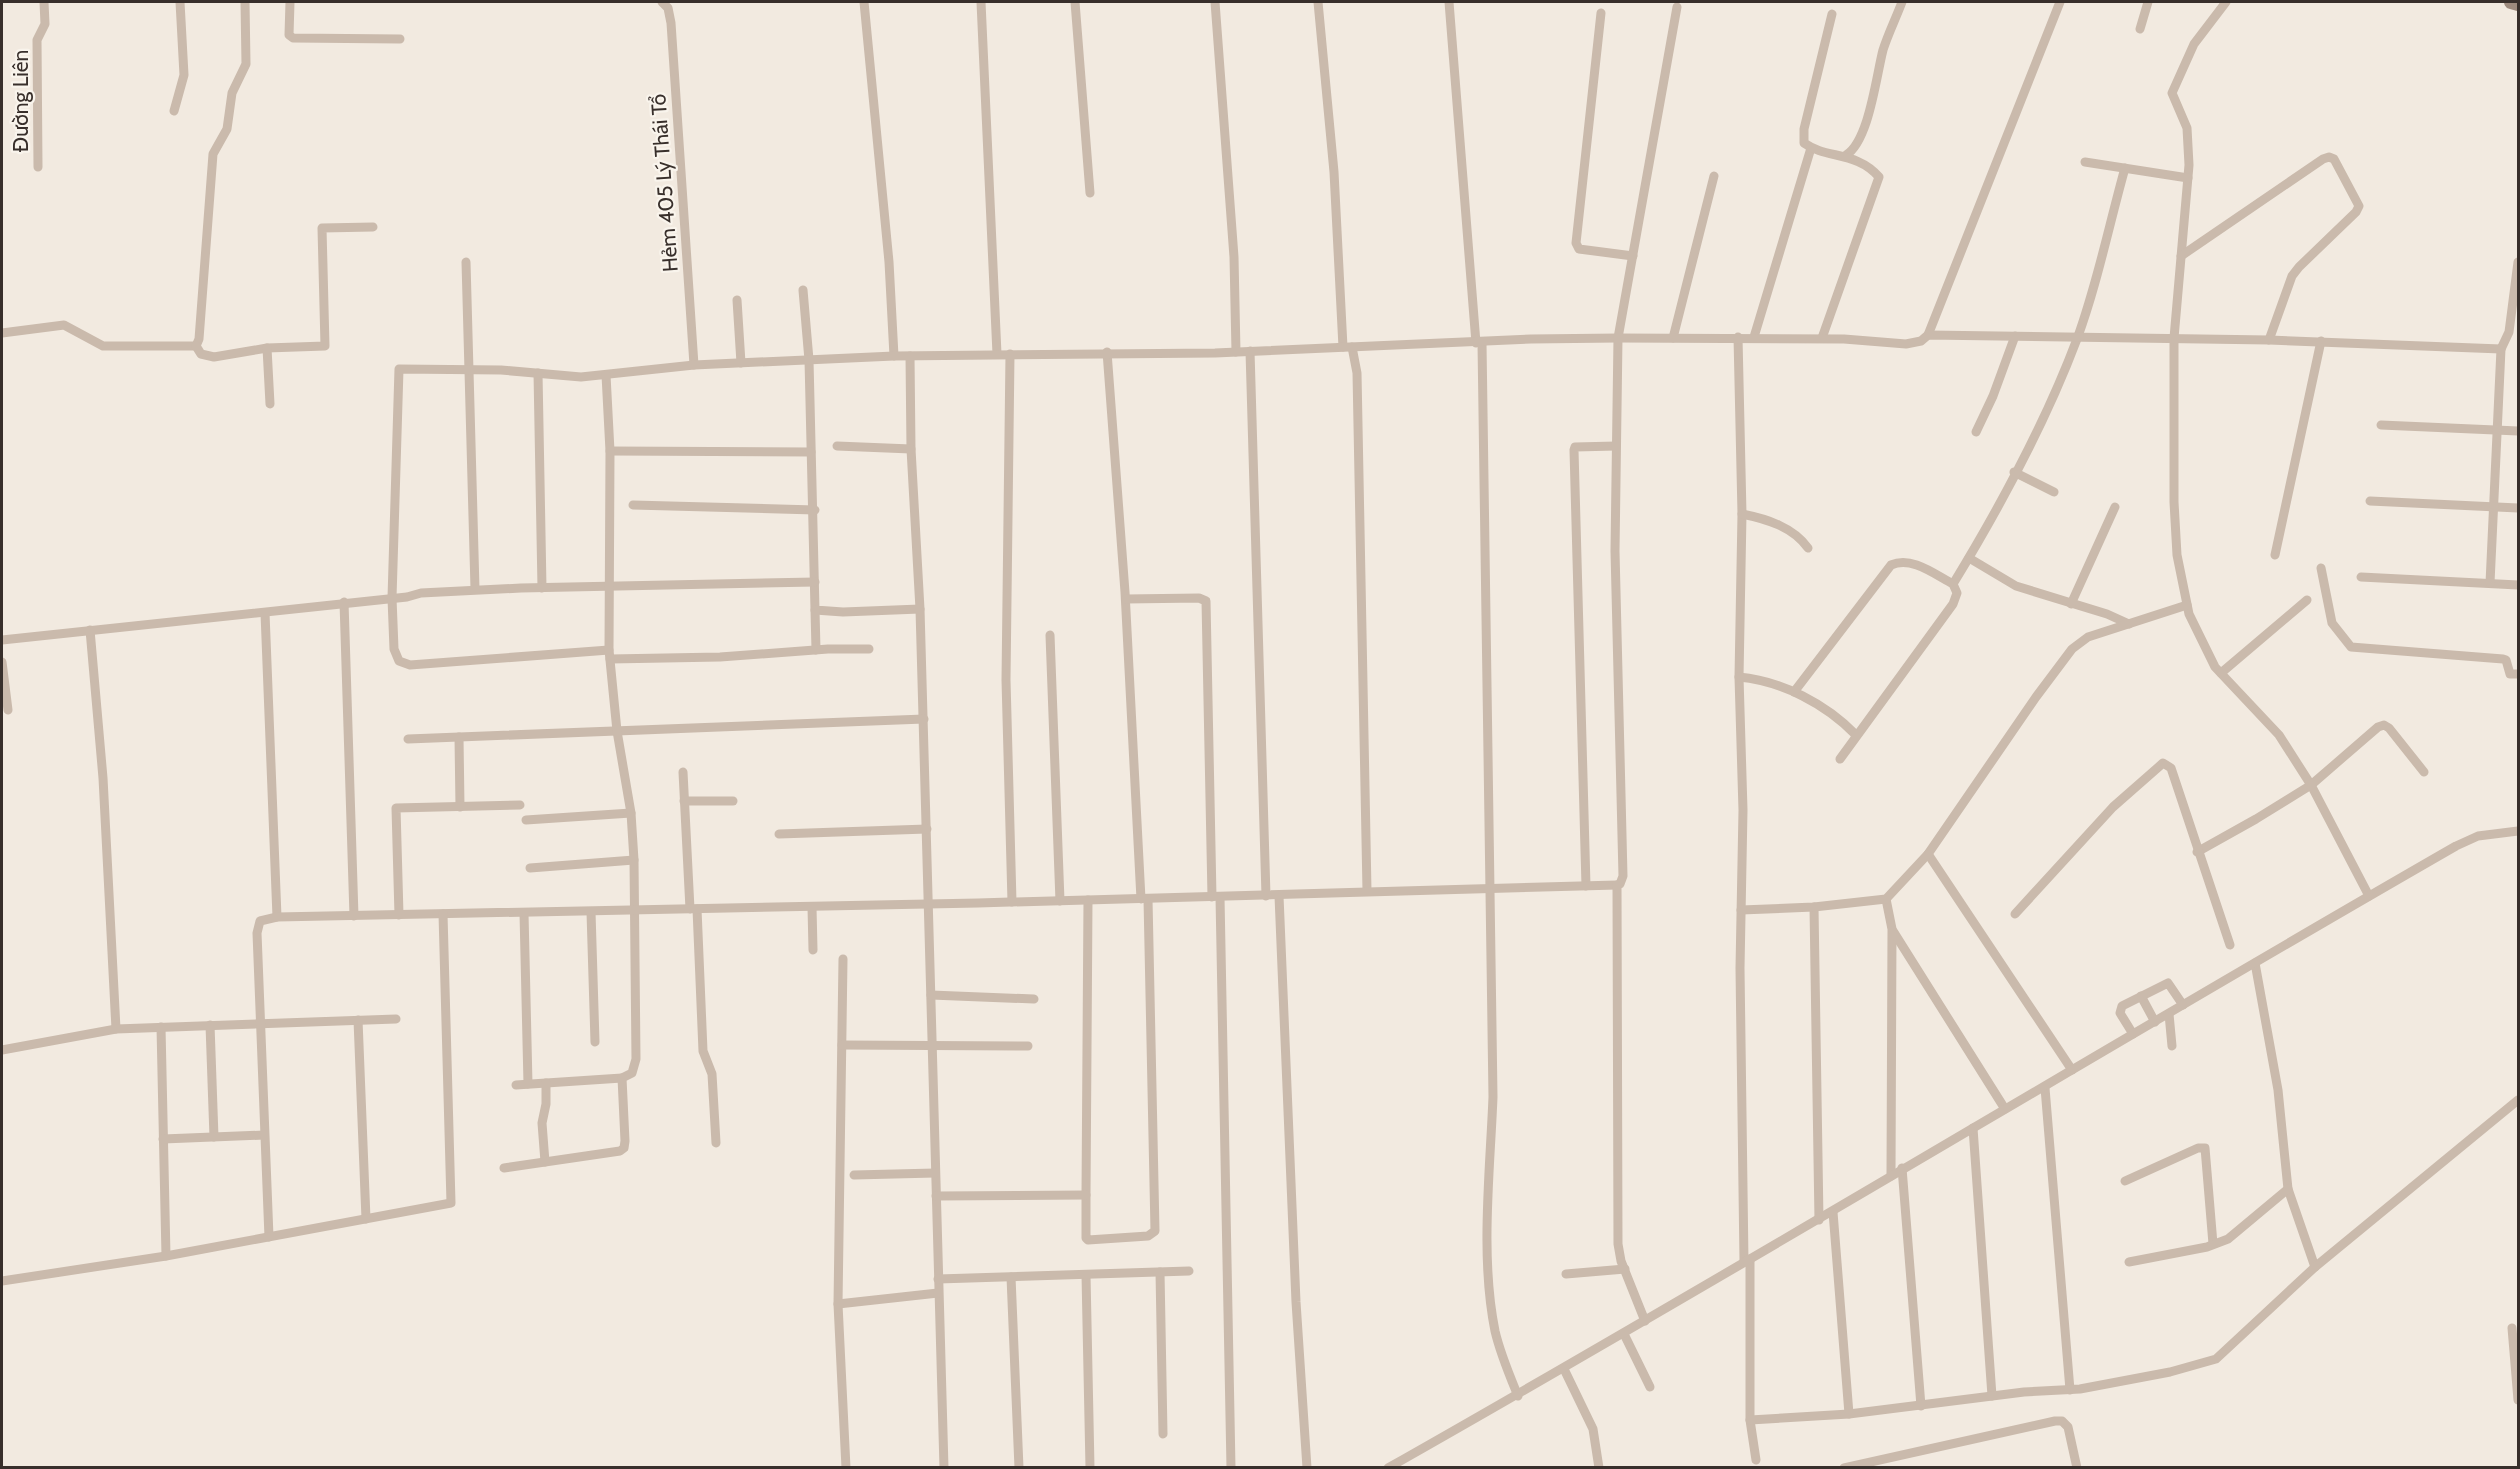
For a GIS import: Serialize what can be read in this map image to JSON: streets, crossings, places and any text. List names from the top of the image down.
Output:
{
  "streets": {
    "street": ["Đường Liên", "Hẻm 405 Lý Thái Tổ"]
  }
}
